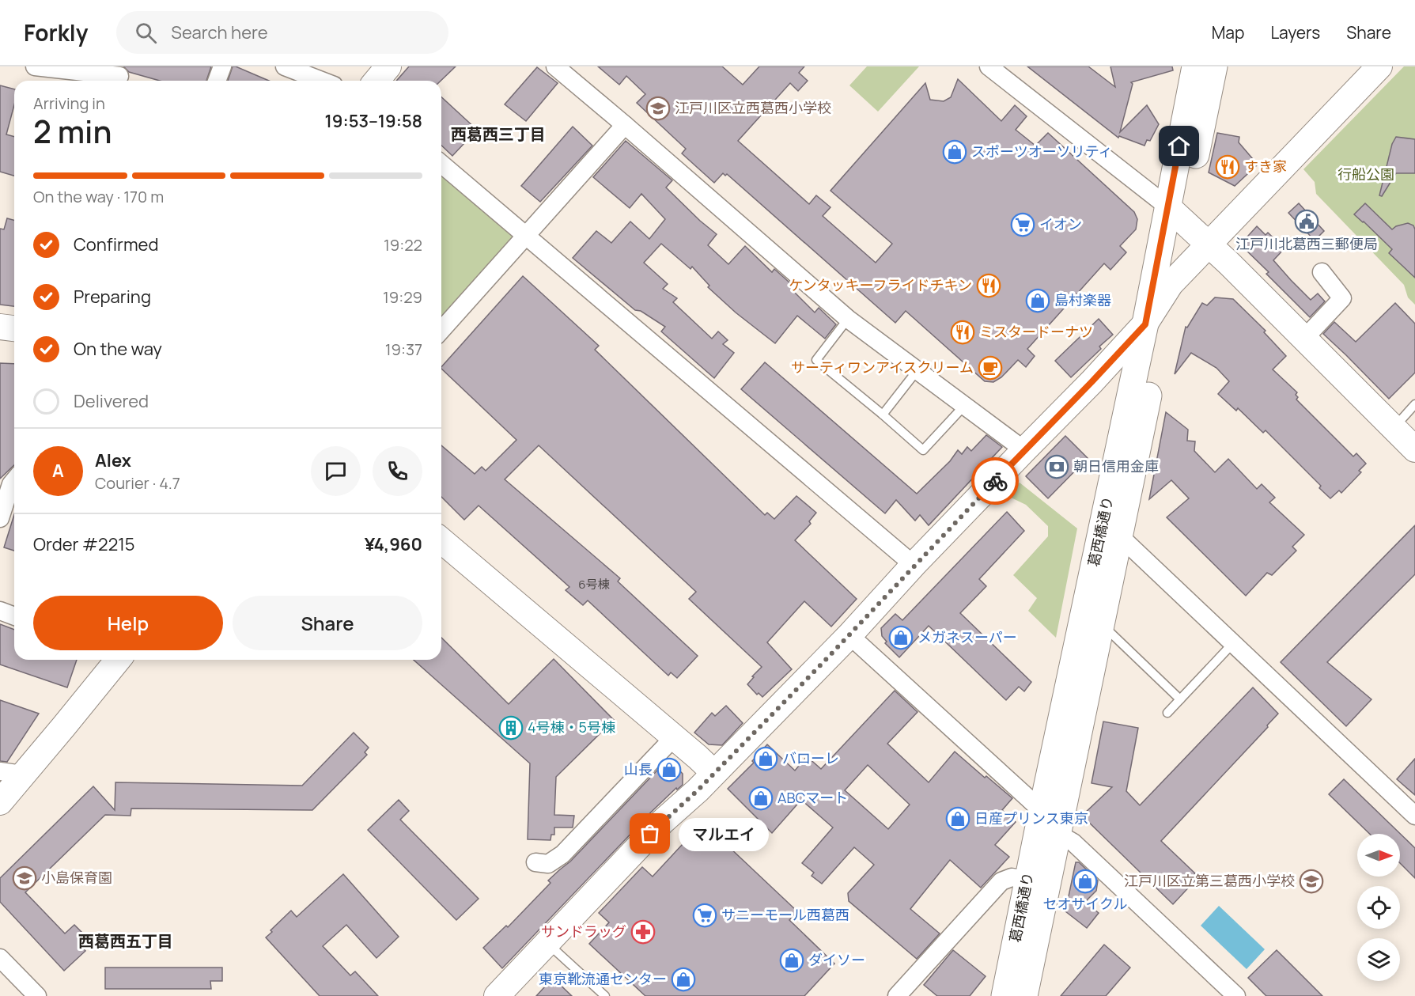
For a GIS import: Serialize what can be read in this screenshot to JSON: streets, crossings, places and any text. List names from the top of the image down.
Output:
{
  "streets": {
    "main road": ["葛西橋通り"]
  },
  "districts": ["西葛西三丁目", "西葛西五丁目"],
  "parks": ["行船公園"],
  "places": {
    "school or university": ["江戸川区立西葛西小学校", "小島保育園", "江戸川区立第三葛西小学校"],
    "shop": [
      "スポーツオーソリティ",
      "島村楽器",
      "メガネスーパー",
      "バローレ",
      "山長",
      "ABCマート",
      "日産プリンス東京",
      "セオサイクル",
      "ダイソー",
      "東京靴流通センター"
    ],
    "restaurant": ["すき家", "ケンタッキーフライドチキン", "ミスタードーナツ"],
    "public building": ["江戸川北葛西三郵便局"],
    "supermarket": ["イオン", "サニーモール西葛西"],
    "cafe": ["サーティワンアイスクリーム"],
    "bank": ["朝日信用金庫"],
    "building": ["4号棟・5号棟"],
    "other": ["マルエイ"],
    "pharmacy": ["サンドラッグ"]
  },
  "house_numbers": ["6号棟"],
  "north": "right",
  "page": {
    "header": "Forkly",
    "search": "Search here",
    "nav": ["Map", "Layers", "Share"],
    "heading": ["2 min", "Arriving in", "19:53–19:58"],
    "panel": [
      "Alex",
      "Courier · 4.7",
      "Order #2215",
      "¥4,960"
    ],
    "bar": "On the way · 170 m",
    "list": [
      ["Confirmed", "19:22"],
      ["Preparing", "19:29"],
      ["On the way", "19:37"],
      "Delivered"
    ],
    "round": "A",
    "buttons": ["Help", "Share"],
    "bubble": "マルエイ"
  }
}
